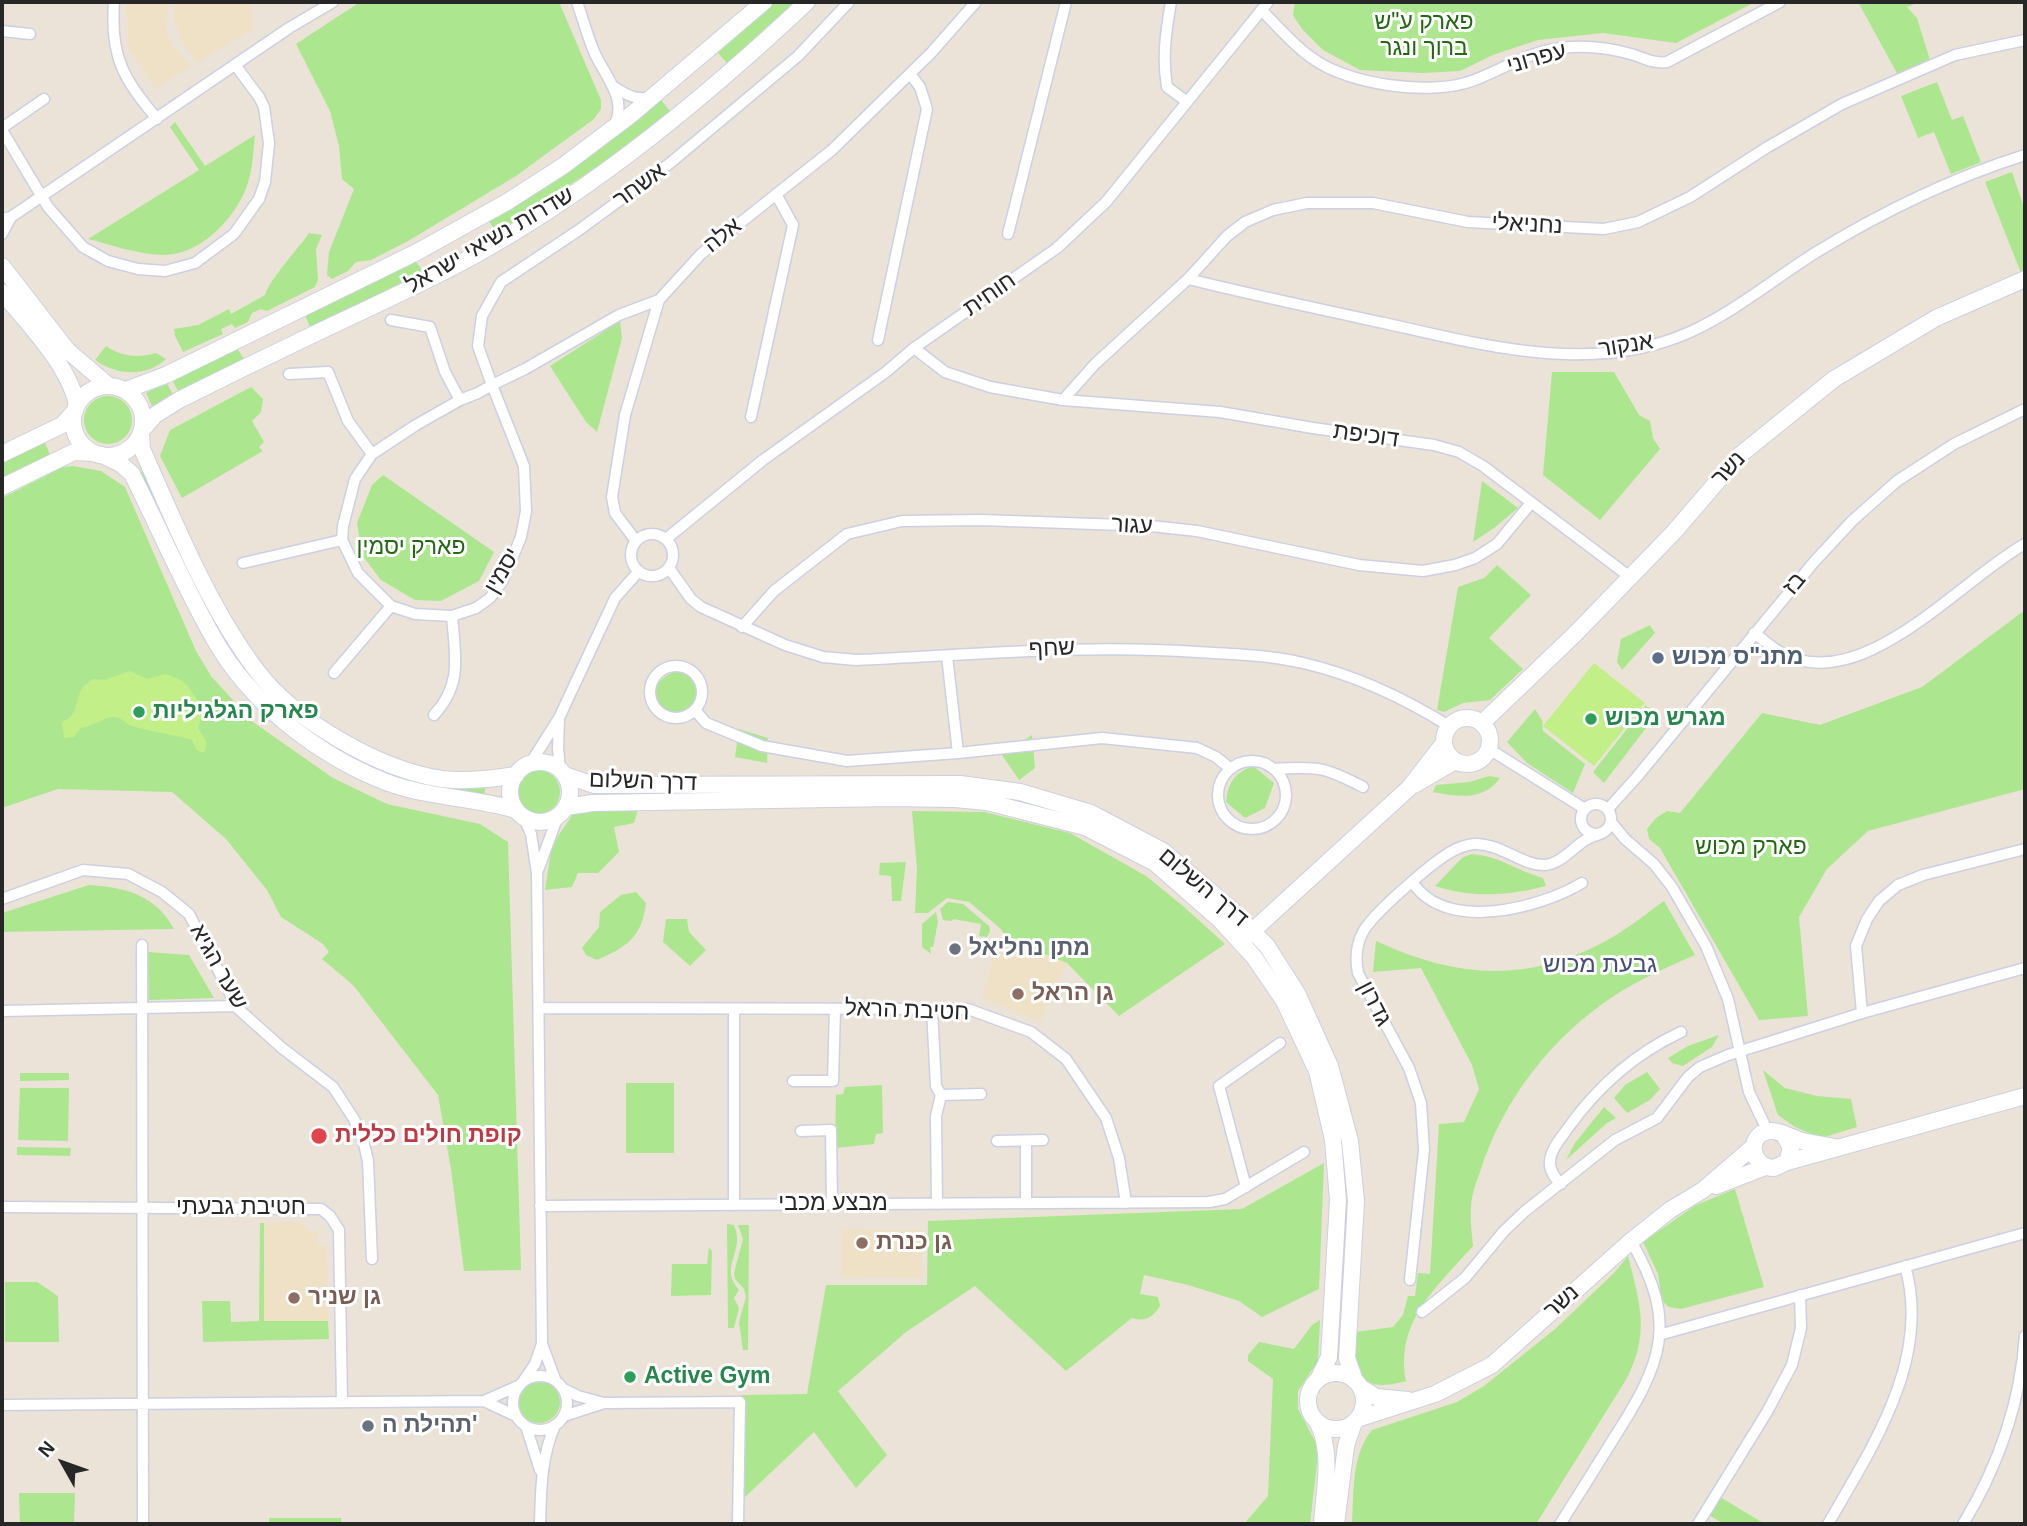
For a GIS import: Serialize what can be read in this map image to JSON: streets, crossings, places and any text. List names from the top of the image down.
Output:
{
  "streets": {
    "street": [
      "עפרוני",
      "אשחר",
      "נחניאלי",
      "אלה",
      "שדרות נשיאי ישראל",
      "חוחית",
      "אנקור",
      "דוכיפת",
      "נשר",
      "עגור",
      "יסמין",
      "בז",
      "שחף",
      "דרך השלום",
      "שער הגיא",
      "גדרון",
      "חטיבת הראל",
      "מבצע מכבי",
      "חטיבת גבעתי"
    ]
  },
  "crossings": [
    ["עפרוני", "חוחית"],
    ["אשחר", "יסמין"],
    ["נחניאלי", "אנקור"],
    ["נחניאלי", "דוכיפת"],
    ["אלה", "חוחית"],
    ["אלה", "שחף"],
    ["חוחית", "דוכיפת"],
    ["חוחית", "שחף"],
    ["דוכיפת", "נשר"],
    ["דוכיפת", "עגור"],
    ["נשר", "שחף"],
    ["נשר", "דרך השלום"],
    ["עגור", "שחף"],
    ["בז", "גדרון"],
    ["חטיבת הראל", "מבצע מכבי"]
  ],
  "districts": ["גבעת מכוש"],
  "parks": ["פארק ע\"ש ברוך ונגר", "פארק יסמין", "פארק מכוש"],
  "places": [
    "מתנ\"ס מכוש",
    "פארק הגלגיליות",
    "מגרש מכוש",
    "מתן נחליאל",
    "גן הראל",
    "קופת חולים כללית",
    "גן כנרת",
    "גן שניר",
    "Active Gym",
    "תהילת ה'"
  ],
  "north": "top left"
}
